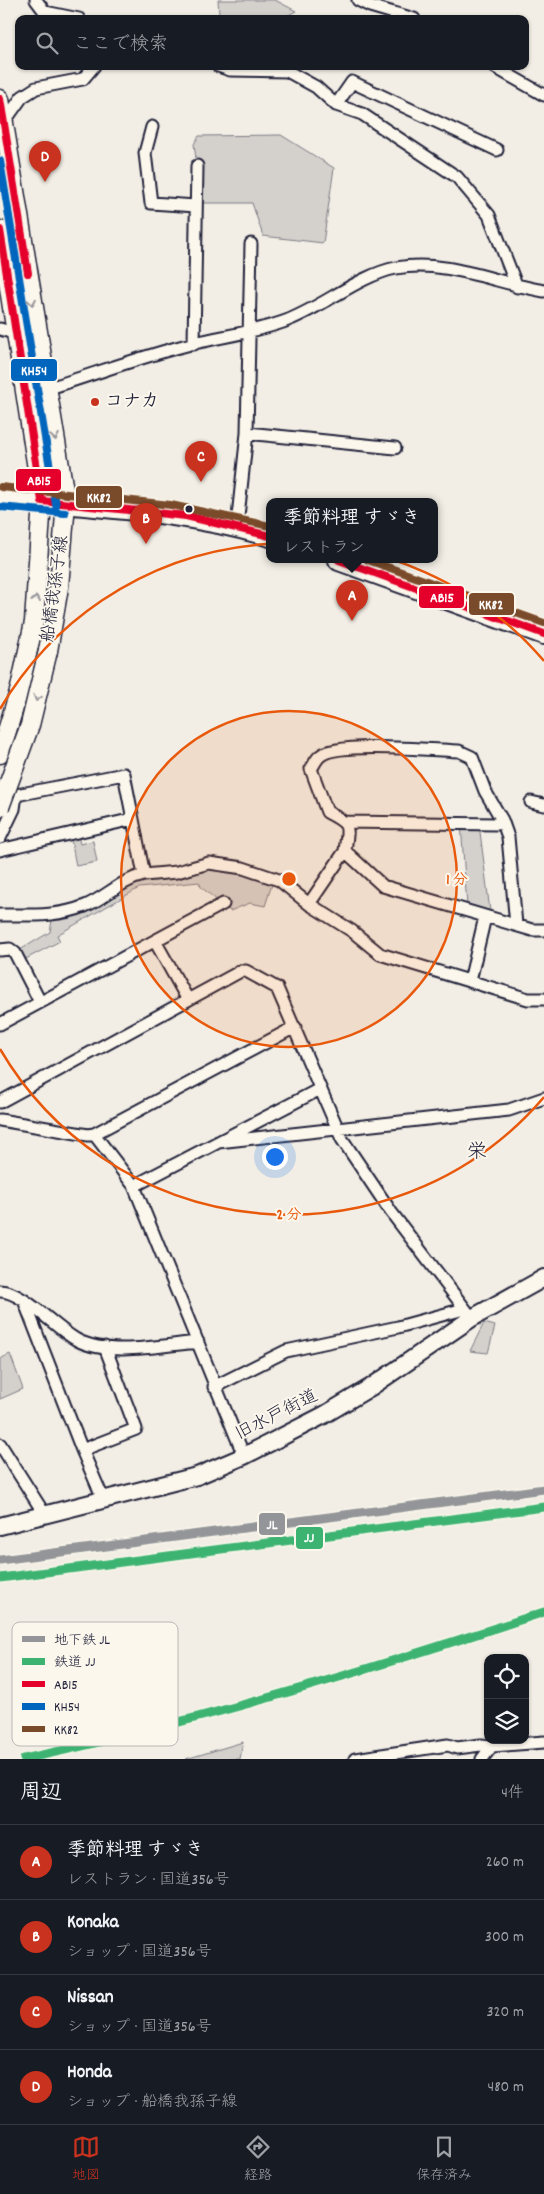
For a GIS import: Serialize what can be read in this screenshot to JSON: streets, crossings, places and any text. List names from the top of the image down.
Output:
{
  "streets": {
    "main road": ["船橋我孫子線"],
    "street": ["旧水戸街道"]
  },
  "districts": ["栄"],
  "places": ["コナカ"],
  "lines": [
    "transit line AB15",
    "transit line KH54",
    "transit line KK82",
    "metro line JL",
    "rail line JJ"
  ],
  "legend": [
    "地下鉄 JL",
    "鉄道 JJ",
    "AB15",
    "KH54",
    "KK82"
  ],
  "page": {
    "search": "ここで検索",
    "pins": [
      "D",
      "C",
      "B",
      "A"
    ],
    "popup": ["季節料理 すゞき", "レストラン"],
    "heading": ["周辺", "4件"],
    "list": [
      {
        "mark": "A",
        "name": "季節料理 すゞき",
        "note": "レストラン · 国道356号",
        "value": "260 m"
      },
      {
        "mark": "B",
        "name": "Konaka",
        "note": "ショップ · 国道356号",
        "value": "300 m"
      },
      {
        "mark": "C",
        "name": "Nissan",
        "note": "ショップ · 国道356号",
        "value": "320 m"
      },
      {
        "mark": "D",
        "name": "Honda",
        "note": "ショップ · 船橋我孫子線",
        "value": "480 m"
      }
    ],
    "nav": ["地図", "経路", "保存済み"]
  },
  "rings": ["1 分", "2 分"]
}
